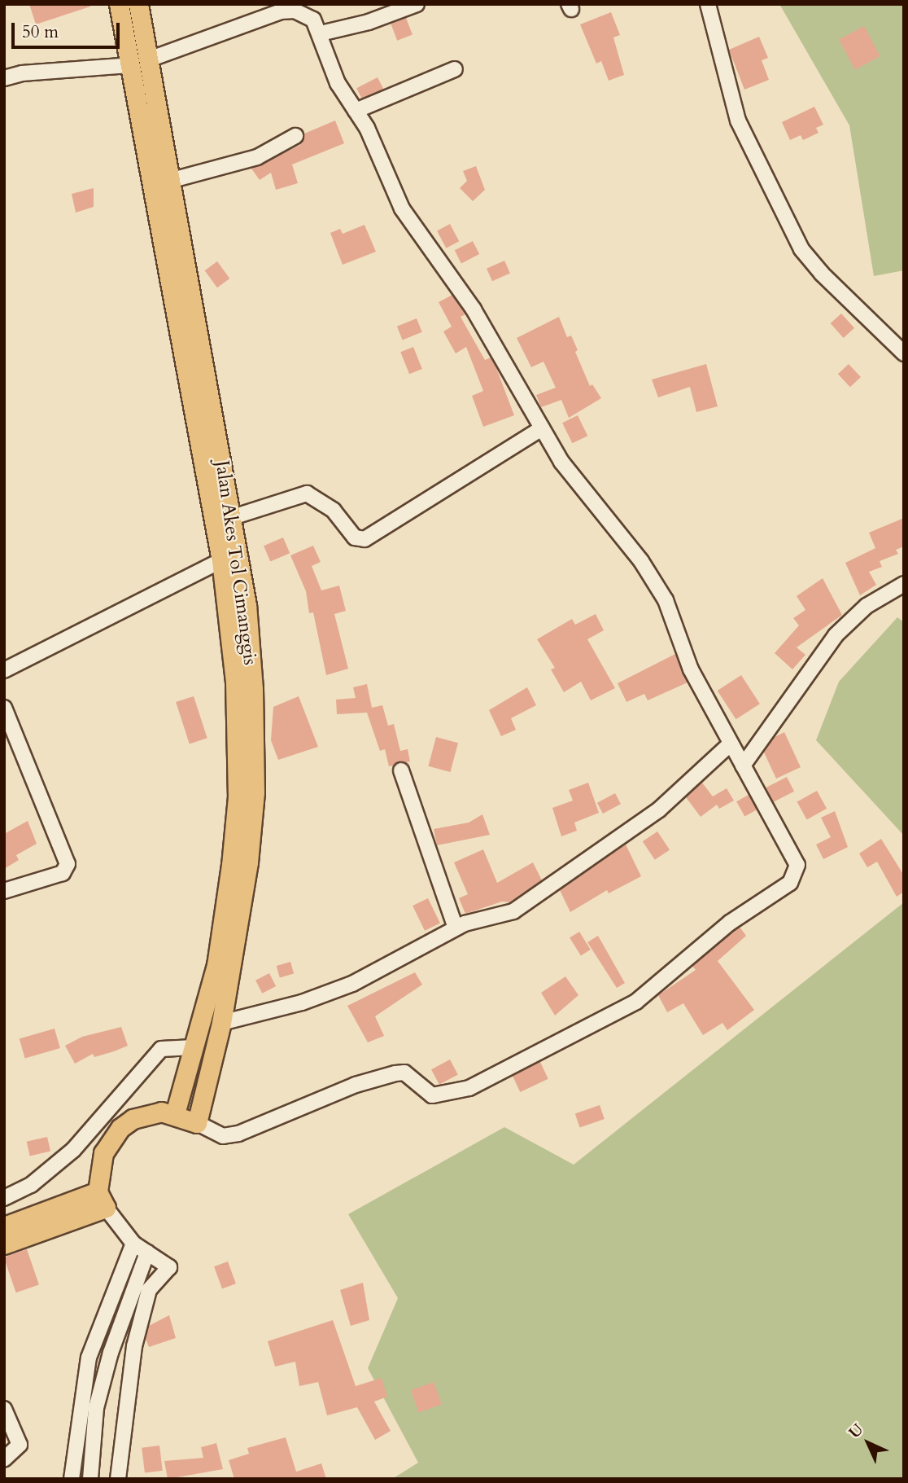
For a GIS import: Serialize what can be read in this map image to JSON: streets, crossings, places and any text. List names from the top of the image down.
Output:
{
  "streets": {
    "main road": ["Jalan Akes Tol Cimanggis"]
  },
  "scale_bar": "50 m",
  "north": "top left"
}
